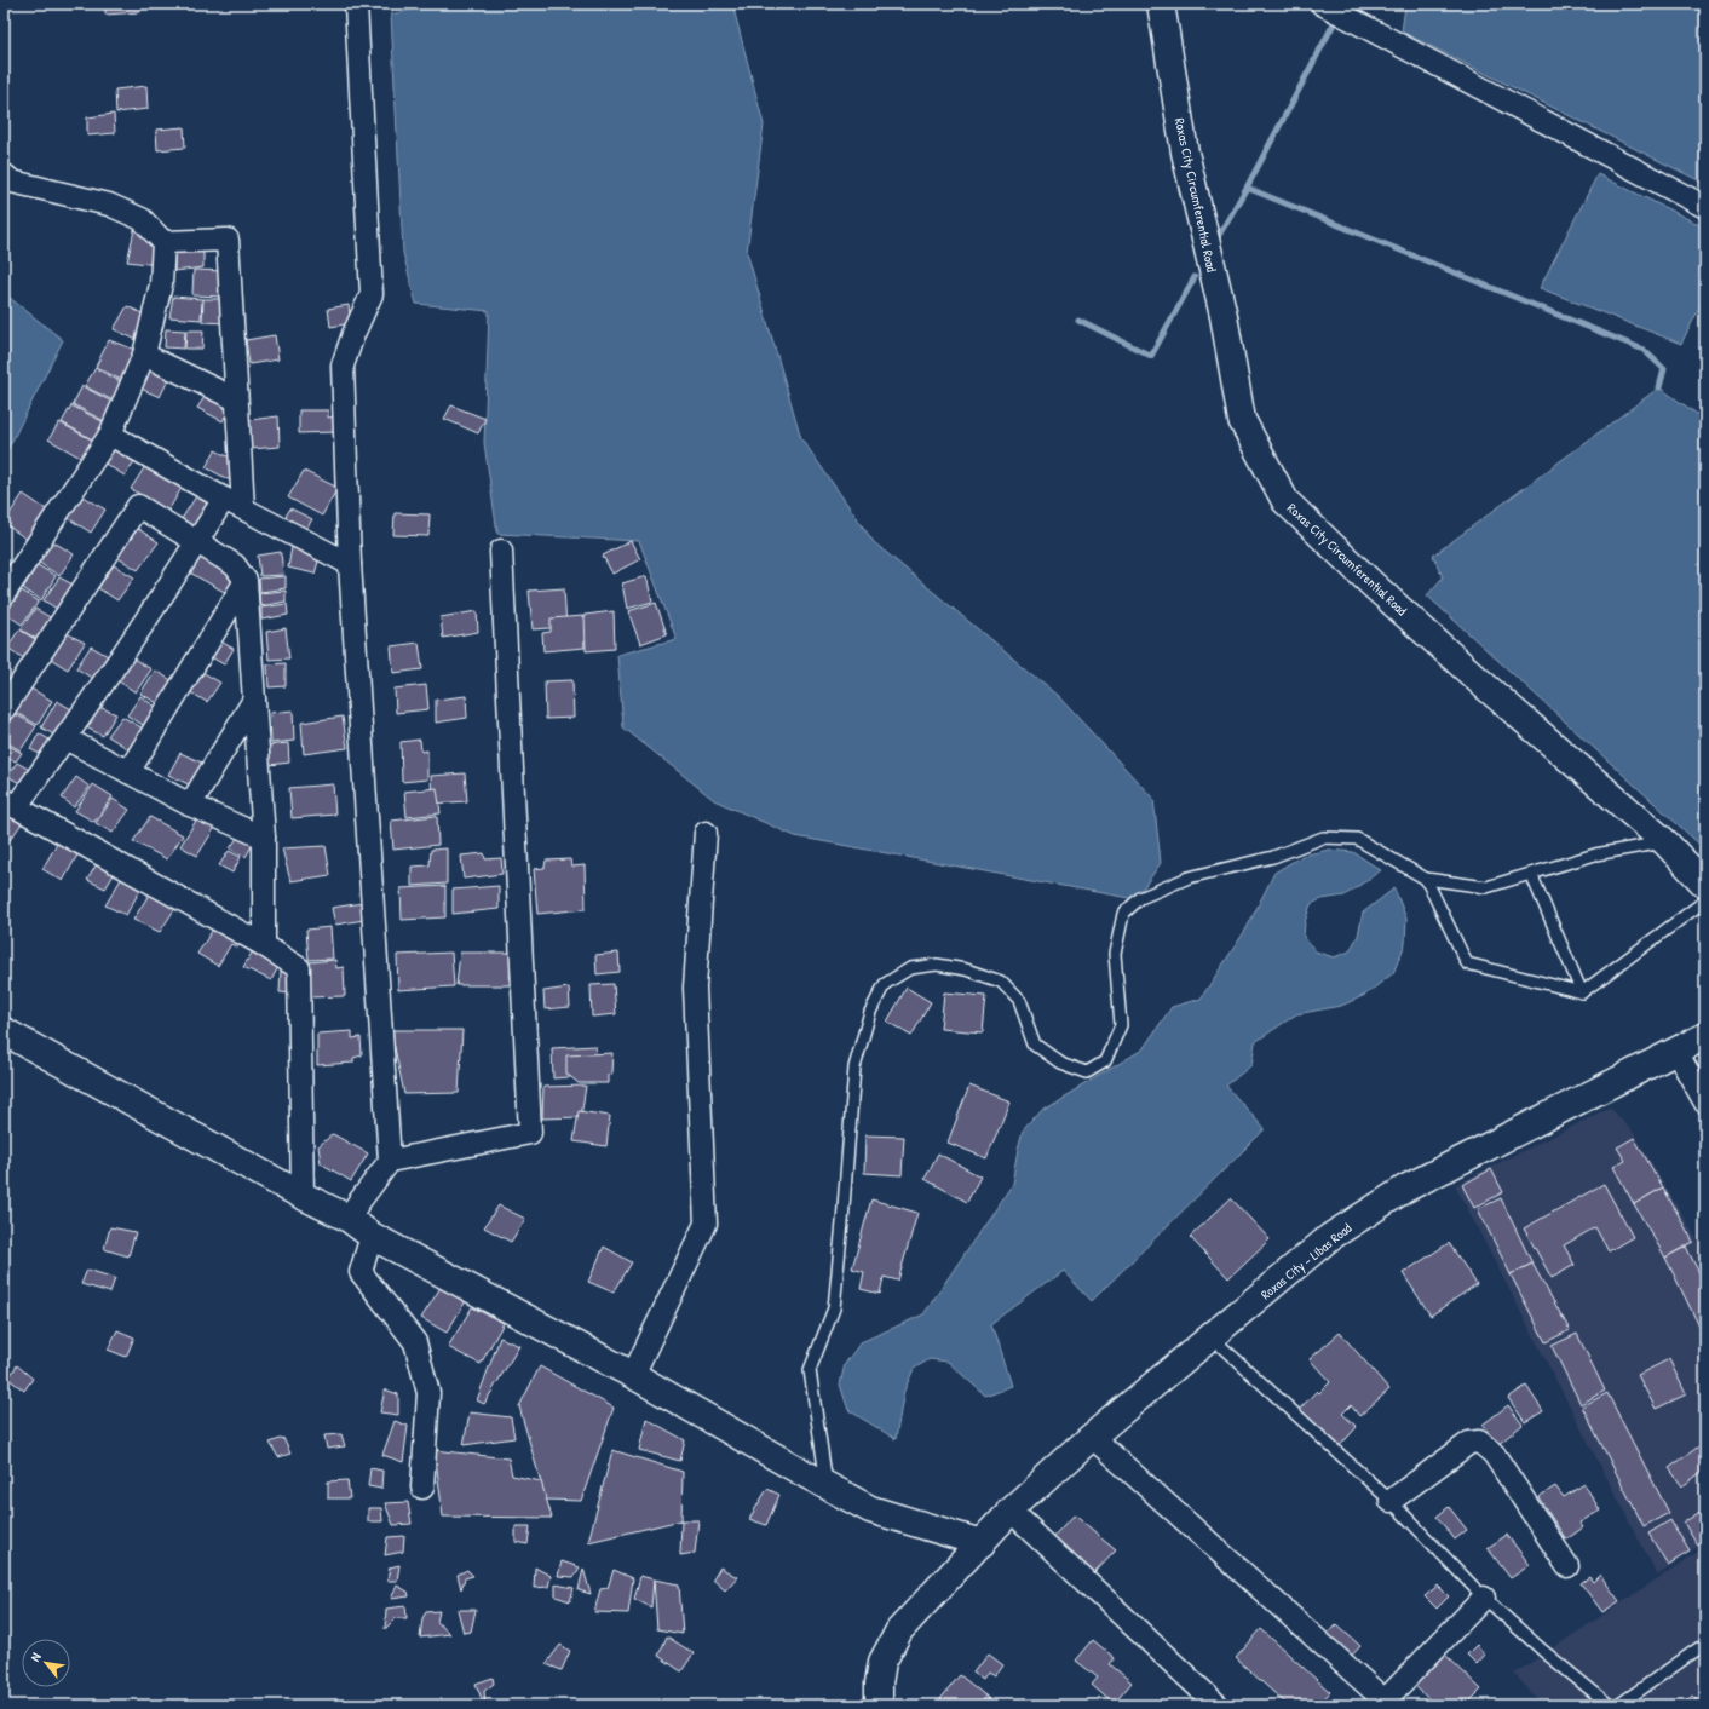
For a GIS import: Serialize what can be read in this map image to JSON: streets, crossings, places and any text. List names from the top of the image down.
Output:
{
  "streets": {
    "street": ["Roxas City Circumferential Road", "Roxas City – Libas Road"]
  },
  "north": "top left"
}
